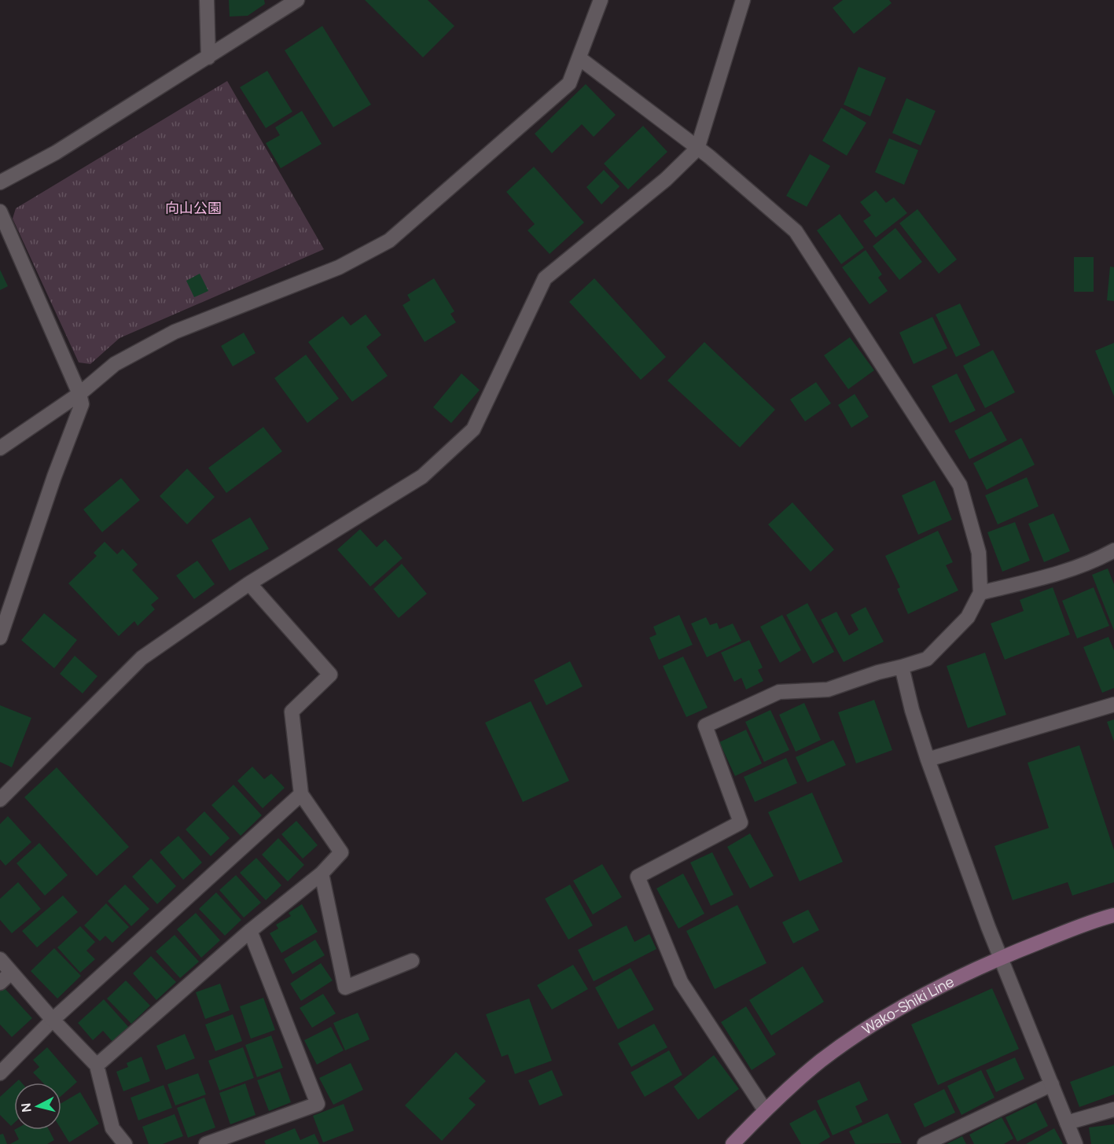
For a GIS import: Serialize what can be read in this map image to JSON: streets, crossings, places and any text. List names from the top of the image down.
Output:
{
  "streets": {
    "main road": ["Wako-Shiki Line"]
  },
  "parks": ["向山公園"],
  "north": "left"
}
